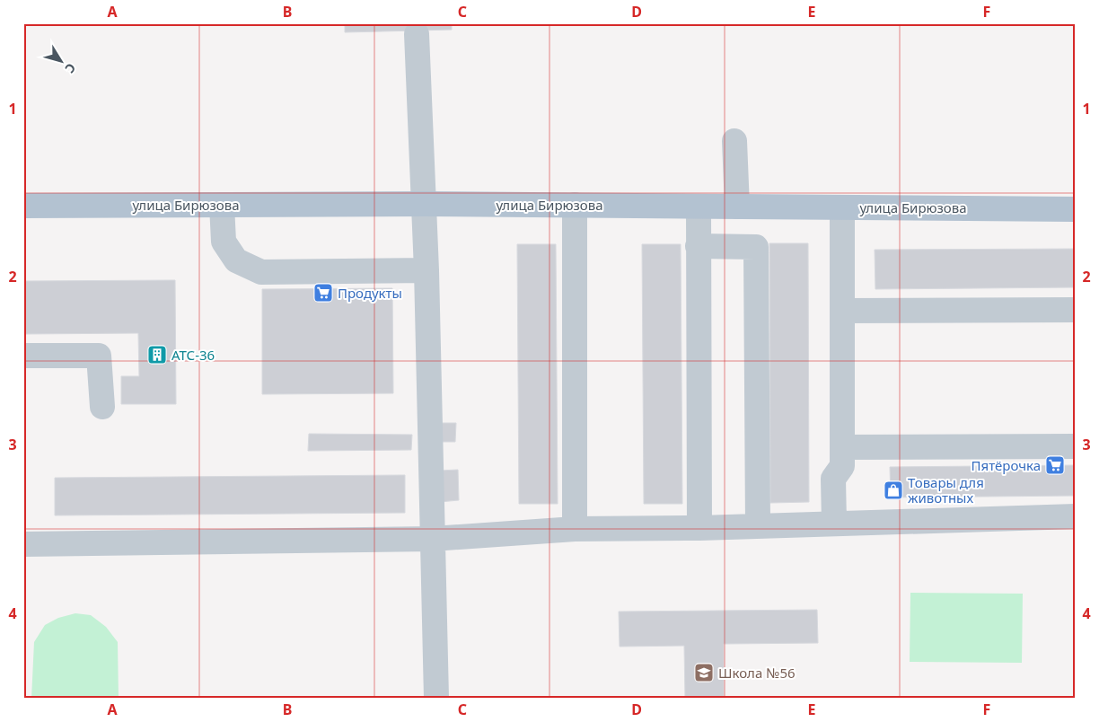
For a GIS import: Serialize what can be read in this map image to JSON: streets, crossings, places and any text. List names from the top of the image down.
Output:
{
  "streets": {
    "main road": ["улица Бирюзова"]
  },
  "places": {
    "supermarket": ["Продукты", "Пятёрочка"],
    "building": ["АТС-36"],
    "shop": ["Товары для животных"],
    "school or university": ["Школа №56"]
  },
  "north": "bottom right",
  "grid": {
    "columns": [
      "A",
      "B",
      "C",
      "D",
      "E",
      "F"
    ],
    "rows": [
      "1",
      "2",
      "3",
      "4"
    ]
  }
}
